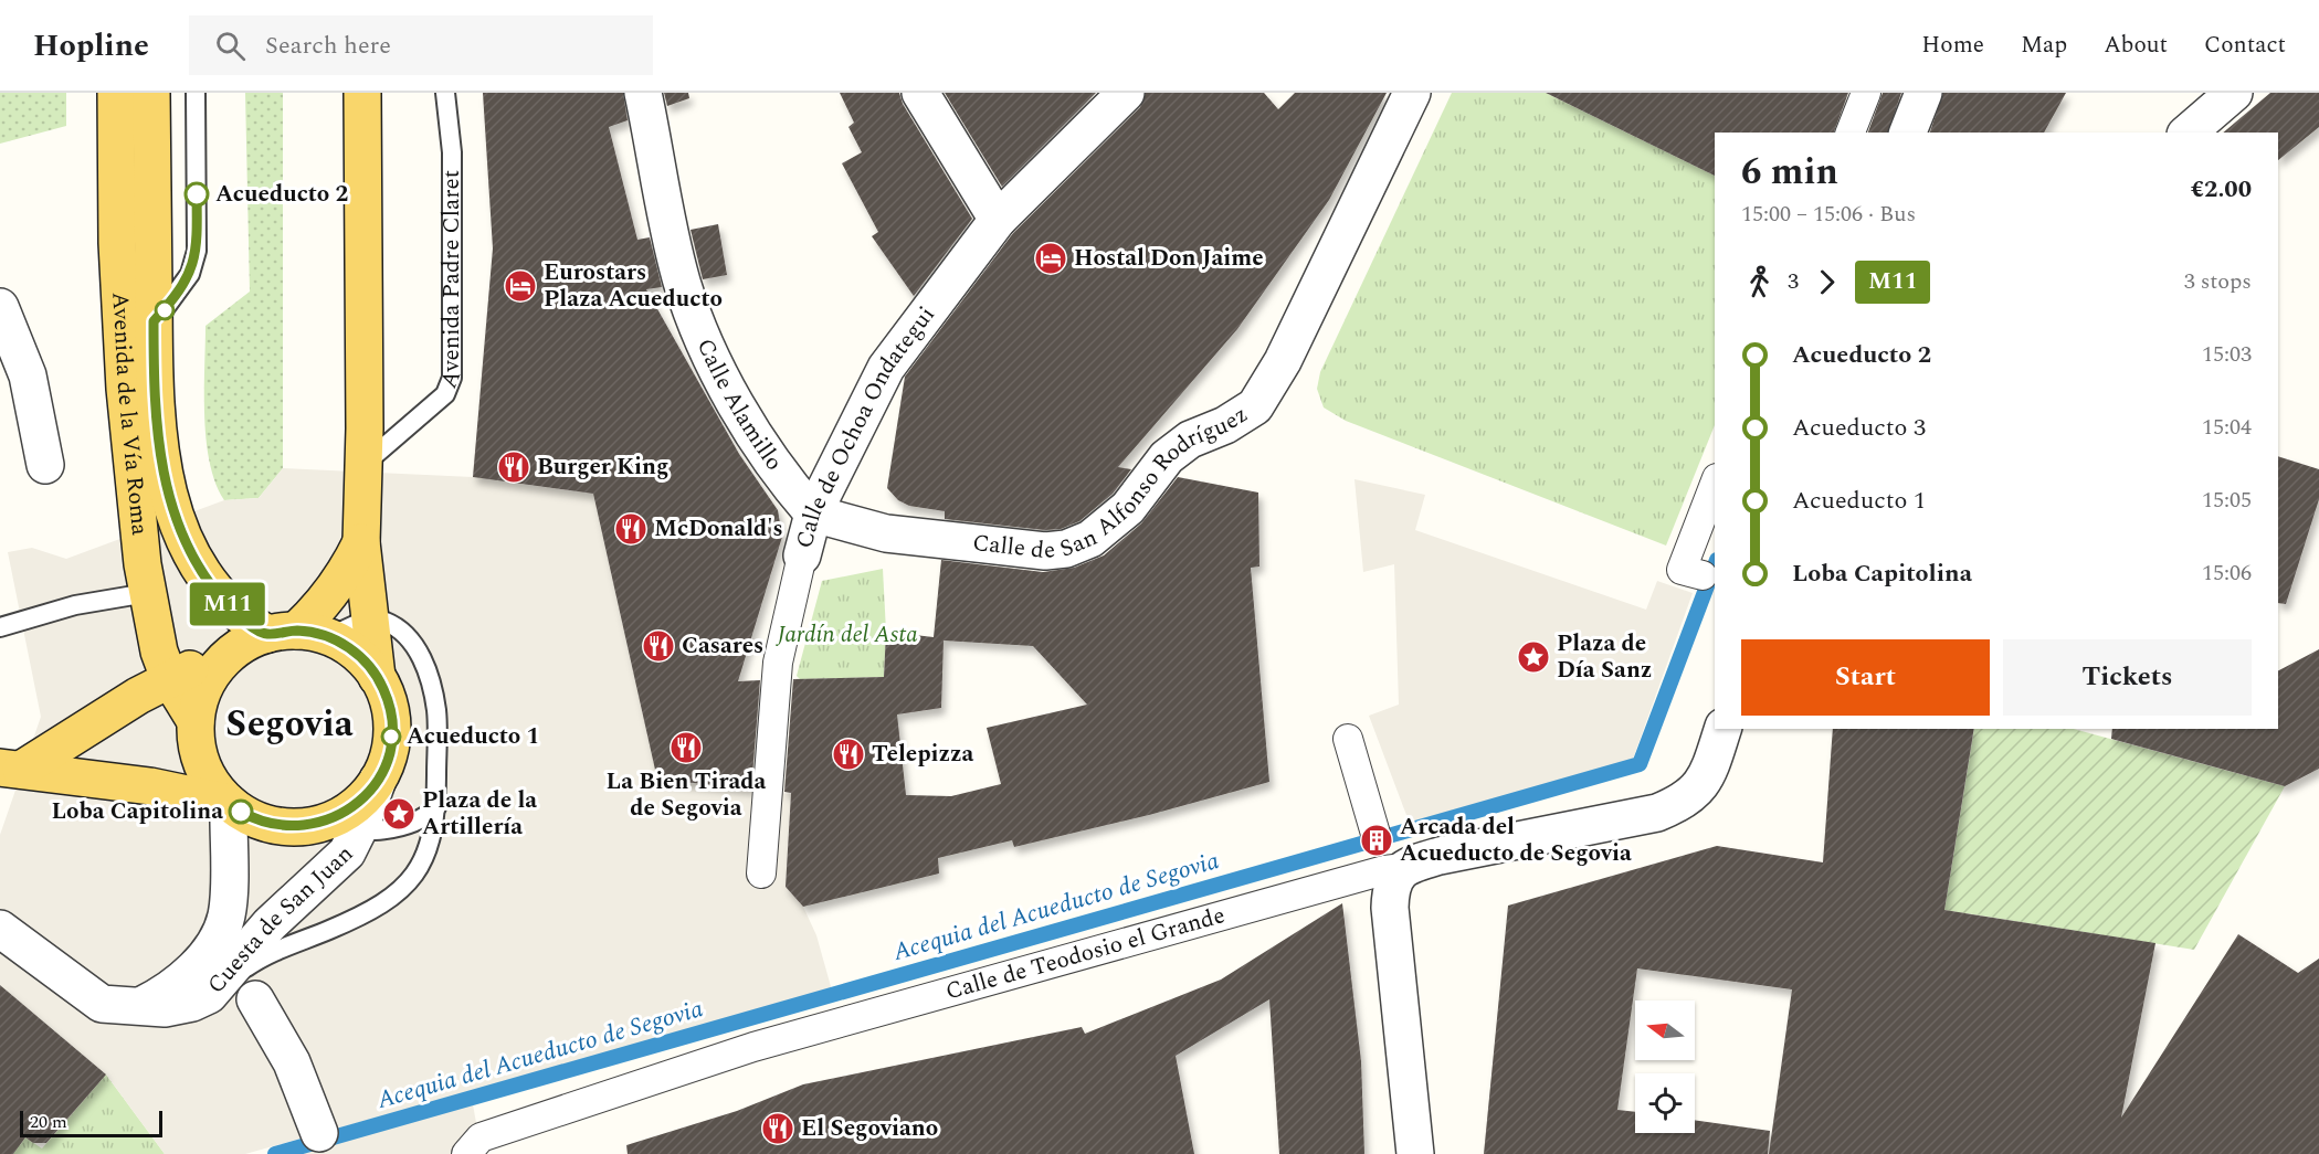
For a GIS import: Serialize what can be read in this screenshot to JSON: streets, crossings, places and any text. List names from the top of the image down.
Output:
{
  "streets": {
    "main road": ["Avenida de la Vía Roma"],
    "street": [
      "Calle Alamillo",
      "Calle de Ochoa Ondategui",
      "Calle de San Alfonso Rodríguez",
      "Cuesta de San Juan",
      "Calle de Teodosio el Grande"
    ],
    "lane": ["Avenida Padre Claret"]
  },
  "crossings": [
    ["Calle Alamillo", "Calle de Ochoa Ondategui"],
    ["Calle Alamillo", "Calle de San Alfonso Rodríguez"],
    ["Avenida de la Vía Roma", "Cuesta de San Juan"],
    ["Calle de Ochoa Ondategui", "Calle de San Alfonso Rodríguez"]
  ],
  "districts": ["Segovia"],
  "water": ["Acequia del Acueducto de Segovia"],
  "parks": ["Jardín del Asta"],
  "places": {
    "other": ["Acueducto 2", "Acueducto 1", "Loba Capitolina"],
    "hotel": ["Hostal Don Jaime", "Eurostars Plaza Acueducto"],
    "restaurant": [
      "Burger King",
      "McDonald's",
      "Casares",
      "La Bien Tirada de Segovia",
      "Telepizza",
      "El Segoviano"
    ],
    "place": ["Plaza de Día Sanz", "Plaza de la Artillería"],
    "building": ["Arcada del Acueducto de Segovia"]
  },
  "lines": ["bus line M11"],
  "scale_bar": "20 m",
  "north": "left",
  "page": {
    "header": "Hopline",
    "search": "Search here",
    "nav": [
      "Home",
      "Map",
      "About",
      "Contact"
    ],
    "on_map": "M11",
    "heading": ["6 min", "15:00 – 15:06 · Bus", "€2.00"],
    "legs": ["3", "M11", "3 stops"],
    "list": [
      {
        "name": "Acueducto 2",
        "value": "15:03"
      },
      {
        "name": "Acueducto 3",
        "value": "15:04"
      },
      {
        "name": "Acueducto 1",
        "value": "15:05"
      },
      {
        "name": "Loba Capitolina",
        "value": "15:06"
      }
    ],
    "buttons": ["Start", "Tickets"],
    "scale": "20 m"
  }
}
